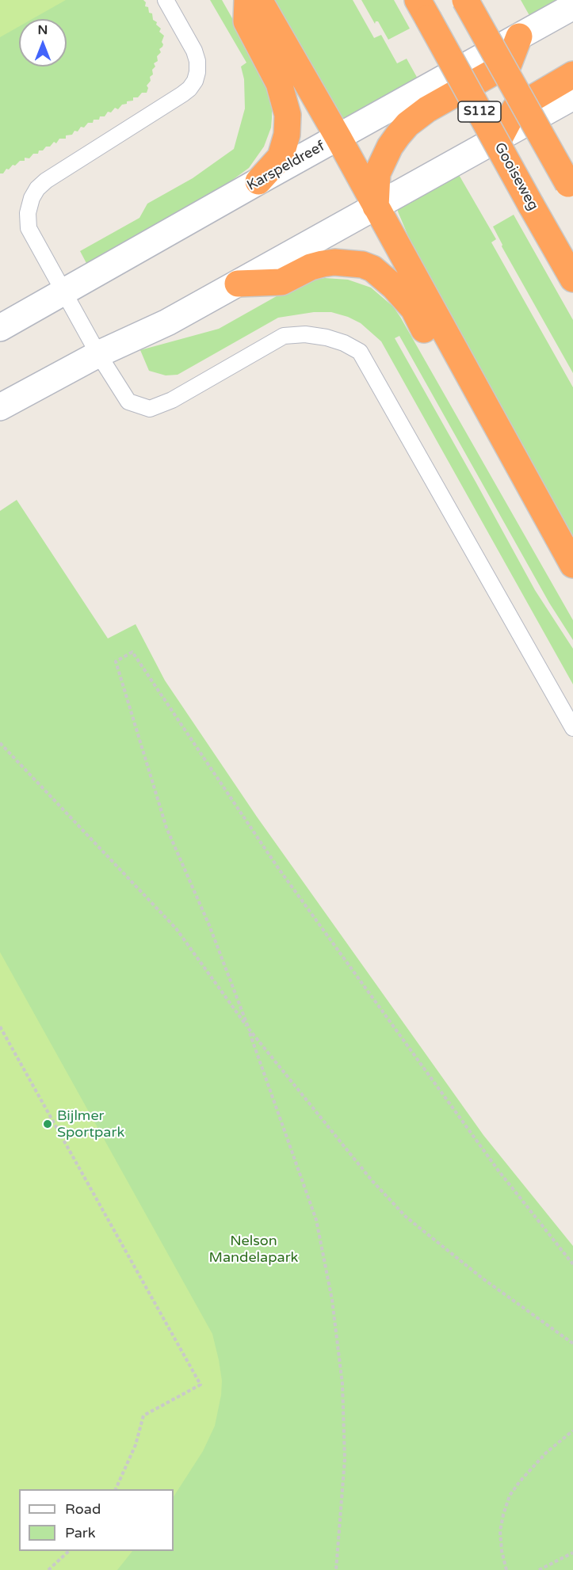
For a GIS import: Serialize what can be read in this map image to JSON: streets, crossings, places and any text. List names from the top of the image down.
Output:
{
  "streets": {
    "highway": ["S112", "Gooiseweg"],
    "main road": ["Karspeldreef"]
  },
  "parks": ["Nelson Mandelapark"],
  "places": ["Bijlmer Sportpark"],
  "legend": ["Road", "Park"],
  "north": "top"
}
